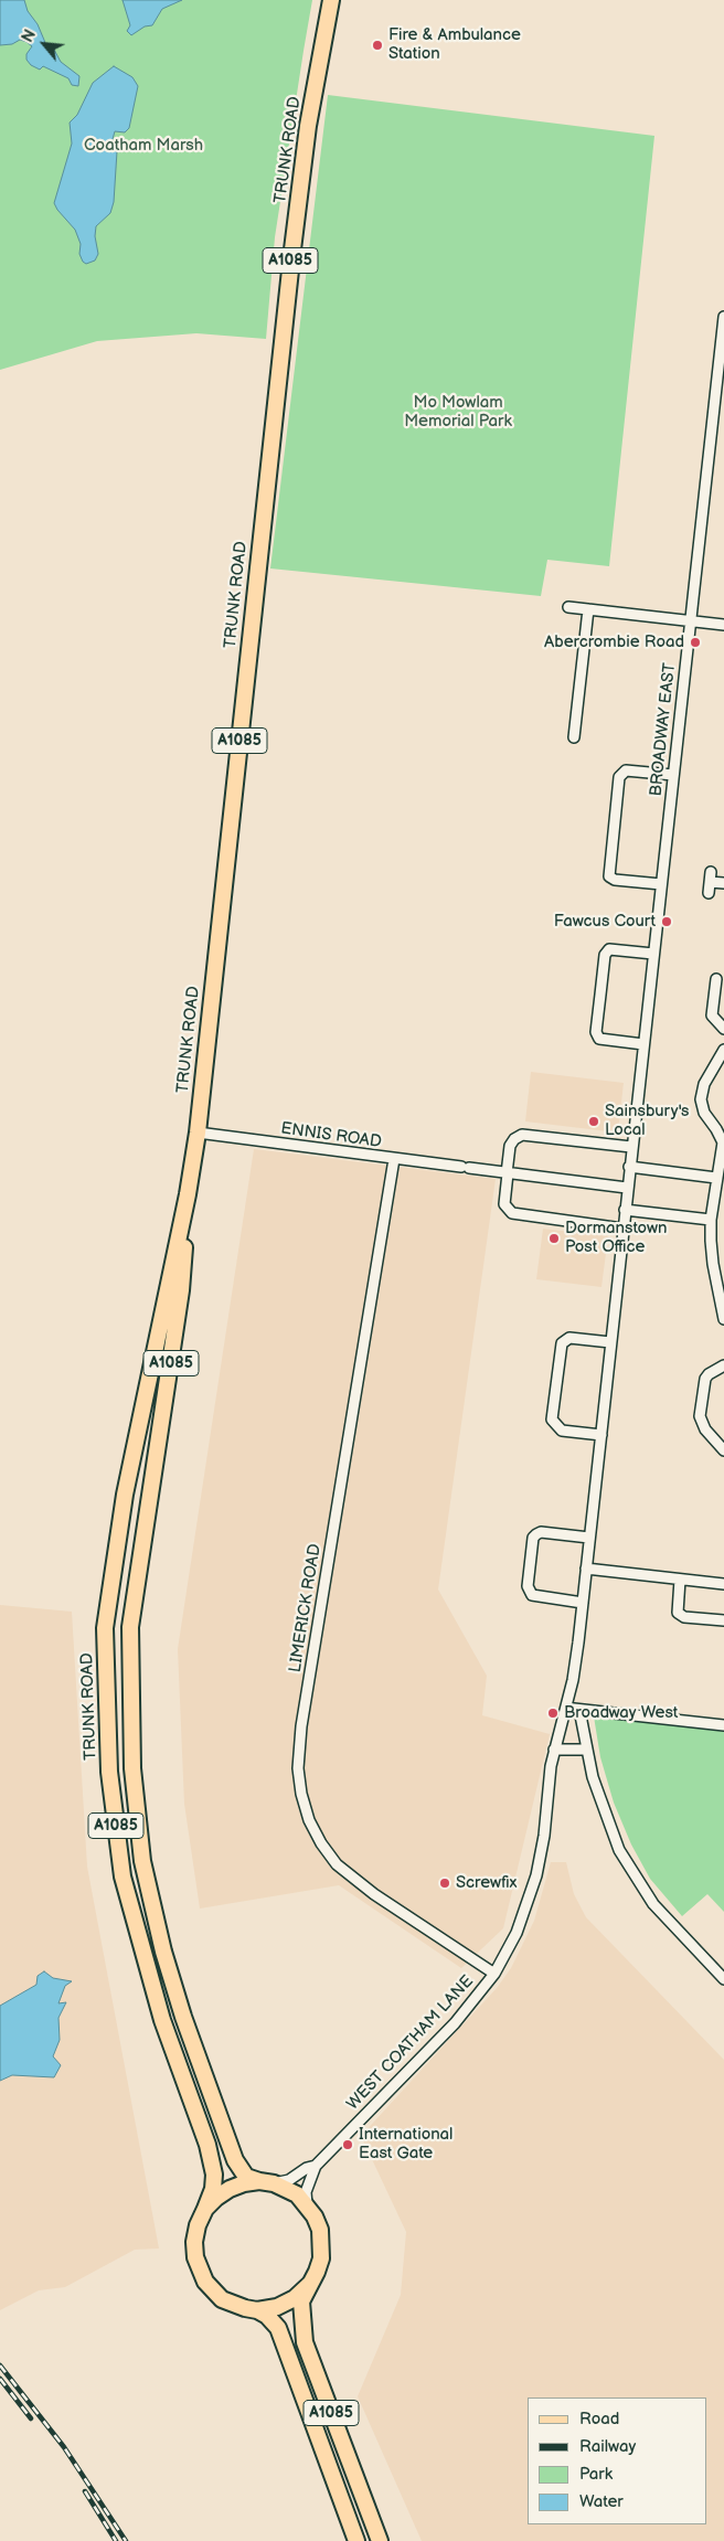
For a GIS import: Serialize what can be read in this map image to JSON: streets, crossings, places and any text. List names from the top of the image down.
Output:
{
  "streets": {
    "main road": ["TRUNK ROAD", "A1085"],
    "street": [
      "BROADWAY EAST",
      "ENNIS ROAD",
      "LIMERICK ROAD",
      "WEST COATHAM LANE"
    ]
  },
  "crossings": [
    ["TRUNK ROAD", "A1085"],
    ["TRUNK ROAD", "ENNIS ROAD"],
    ["TRUNK ROAD", "WEST COATHAM LANE"],
    ["A1085", "WEST COATHAM LANE"],
    ["ENNIS ROAD", "LIMERICK ROAD"],
    ["LIMERICK ROAD", "WEST COATHAM LANE"]
  ],
  "parks": ["Coatham Marsh", "Mo Mowlam Memorial Park"],
  "places": [
    "Fire & Ambulance Station",
    "Abercrombie Road",
    "Fawcus Court",
    "Sainsbury's Local",
    "Dormanstown Post Office",
    "Broadway West",
    "Screwfix",
    "International East Gate"
  ],
  "legend": [
    "Road",
    "Railway",
    "Park",
    "Water"
  ],
  "north": "top left"
}
